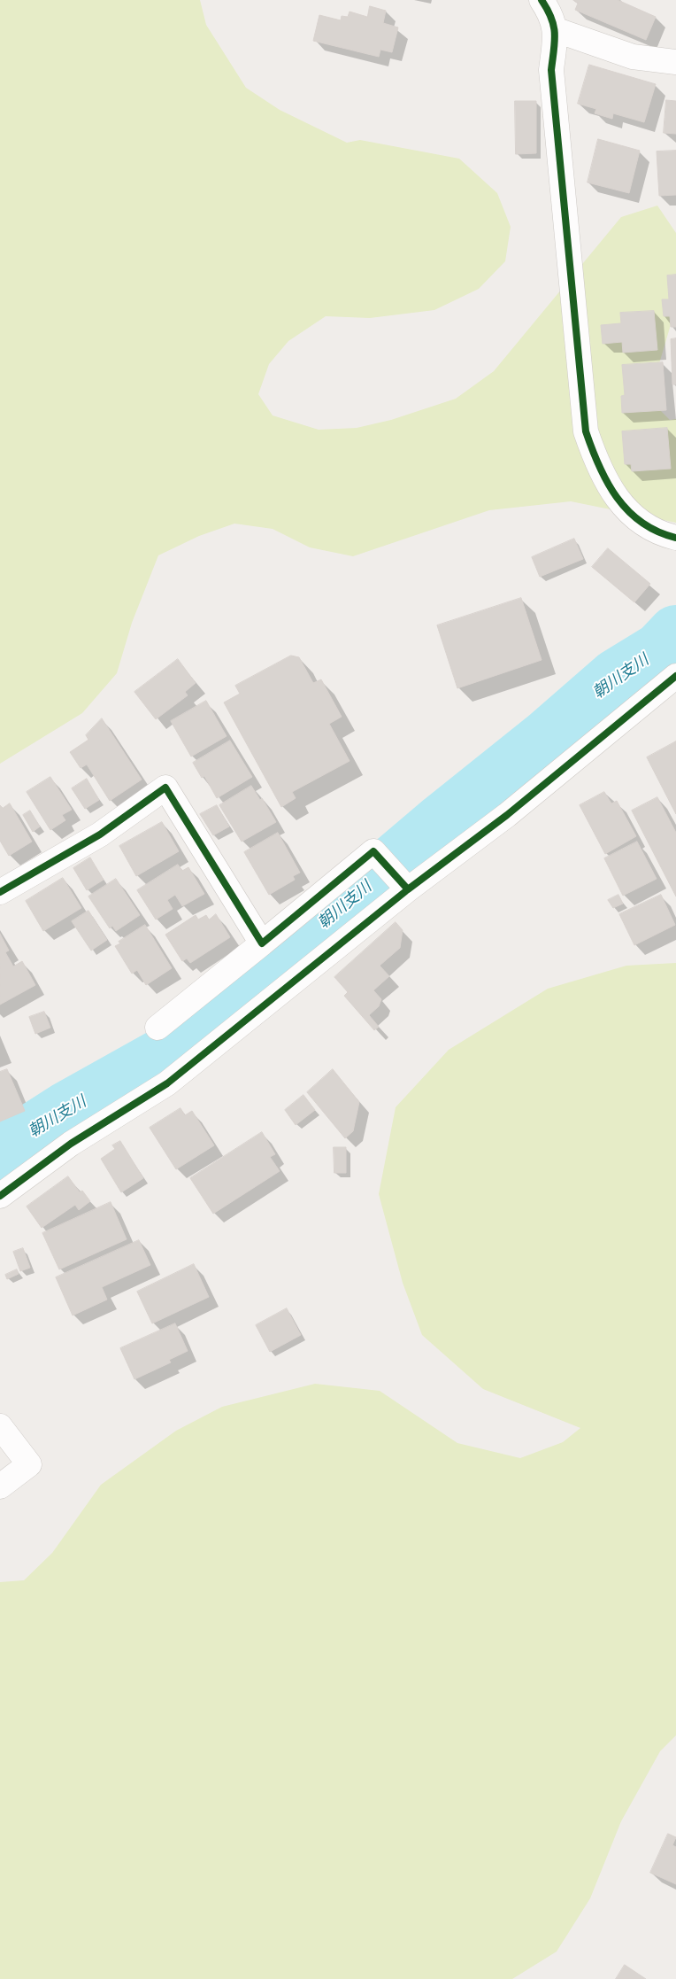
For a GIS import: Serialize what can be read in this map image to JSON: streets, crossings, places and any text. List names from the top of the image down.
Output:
{
  "water": ["朝川支川"]
}
